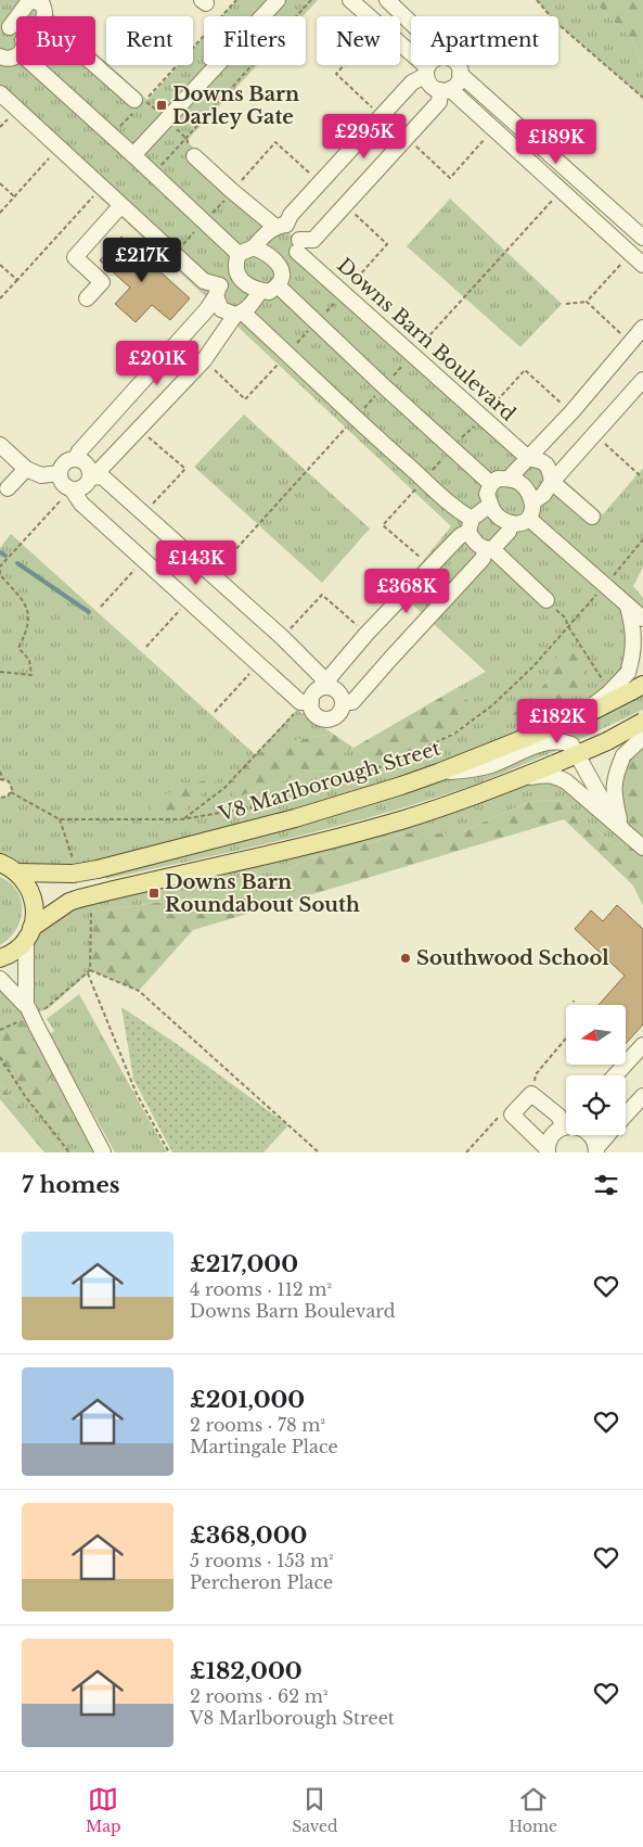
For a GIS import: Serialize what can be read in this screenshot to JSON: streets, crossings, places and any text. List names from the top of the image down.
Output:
{
  "streets": {
    "main road": ["V8 Marlborough Street"],
    "street": ["Downs Barn Boulevard"]
  },
  "places": {
    "transit": ["Downs Barn Darley Gate", "Downs Barn Roundabout South"],
    "other": ["Southwood School"]
  },
  "north": "left",
  "page": {
    "chip": [
      "Buy",
      "Rent",
      "Filters",
      "New",
      "Apartment"
    ],
    "price": [
      "£295K",
      "£189K",
      "£217K",
      "£201K",
      "£143K",
      "£368K",
      "£182K"
    ],
    "heading": "7 homes",
    "list": [
      {
        "name": "£217,000",
        "note": "4 rooms · 112 m² · Downs Barn Boulevard"
      },
      {
        "name": "£201,000",
        "note": "2 rooms · 78 m² · Martingale Place"
      },
      {
        "name": "£368,000",
        "note": "5 rooms · 153 m² · Percheron Place"
      },
      {
        "name": "£182,000",
        "note": "2 rooms · 62 m² · V8 Marlborough Street"
      }
    ],
    "tabs": ["Map", "Saved", "Home"]
  }
}
